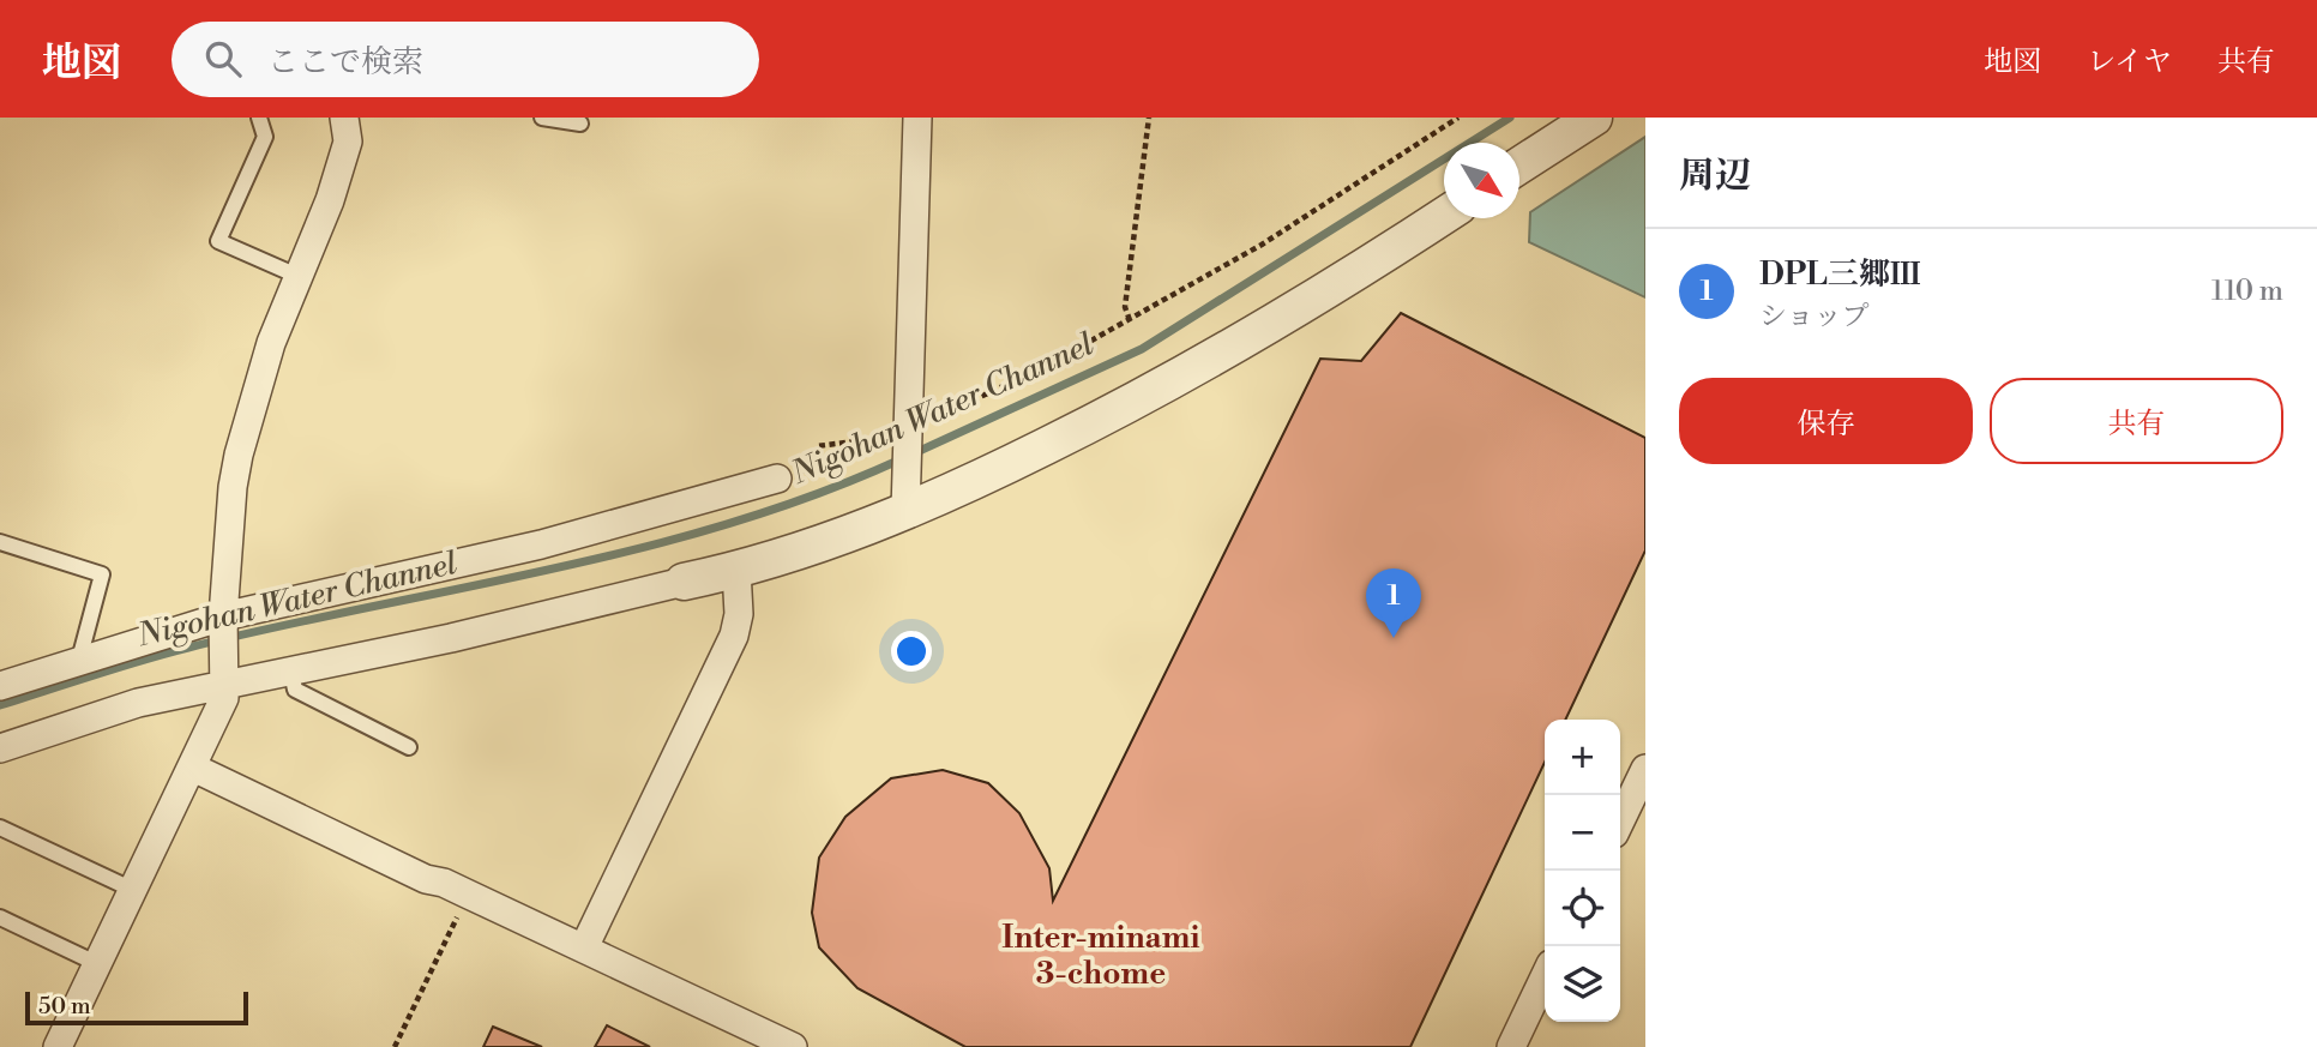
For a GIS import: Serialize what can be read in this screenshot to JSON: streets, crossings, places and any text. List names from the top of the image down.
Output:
{
  "districts": ["Inter-minami 3-chome"],
  "water": ["Nigohan Water Channel"],
  "scale_bar": "50 m",
  "north": "bottom right",
  "page": {
    "header": "地図",
    "search": "ここで検索",
    "nav": ["地図", "レイヤ", "共有"],
    "heading": "周辺",
    "list": [
      {
        "mark": "1",
        "name": "DPL三郷Ⅲ",
        "note": "ショップ",
        "value": "110 m"
      }
    ],
    "buttons": ["保存", "共有"],
    "pins": "1",
    "map_buttons": ["+", "−"],
    "scale": "50 m"
  }
}
